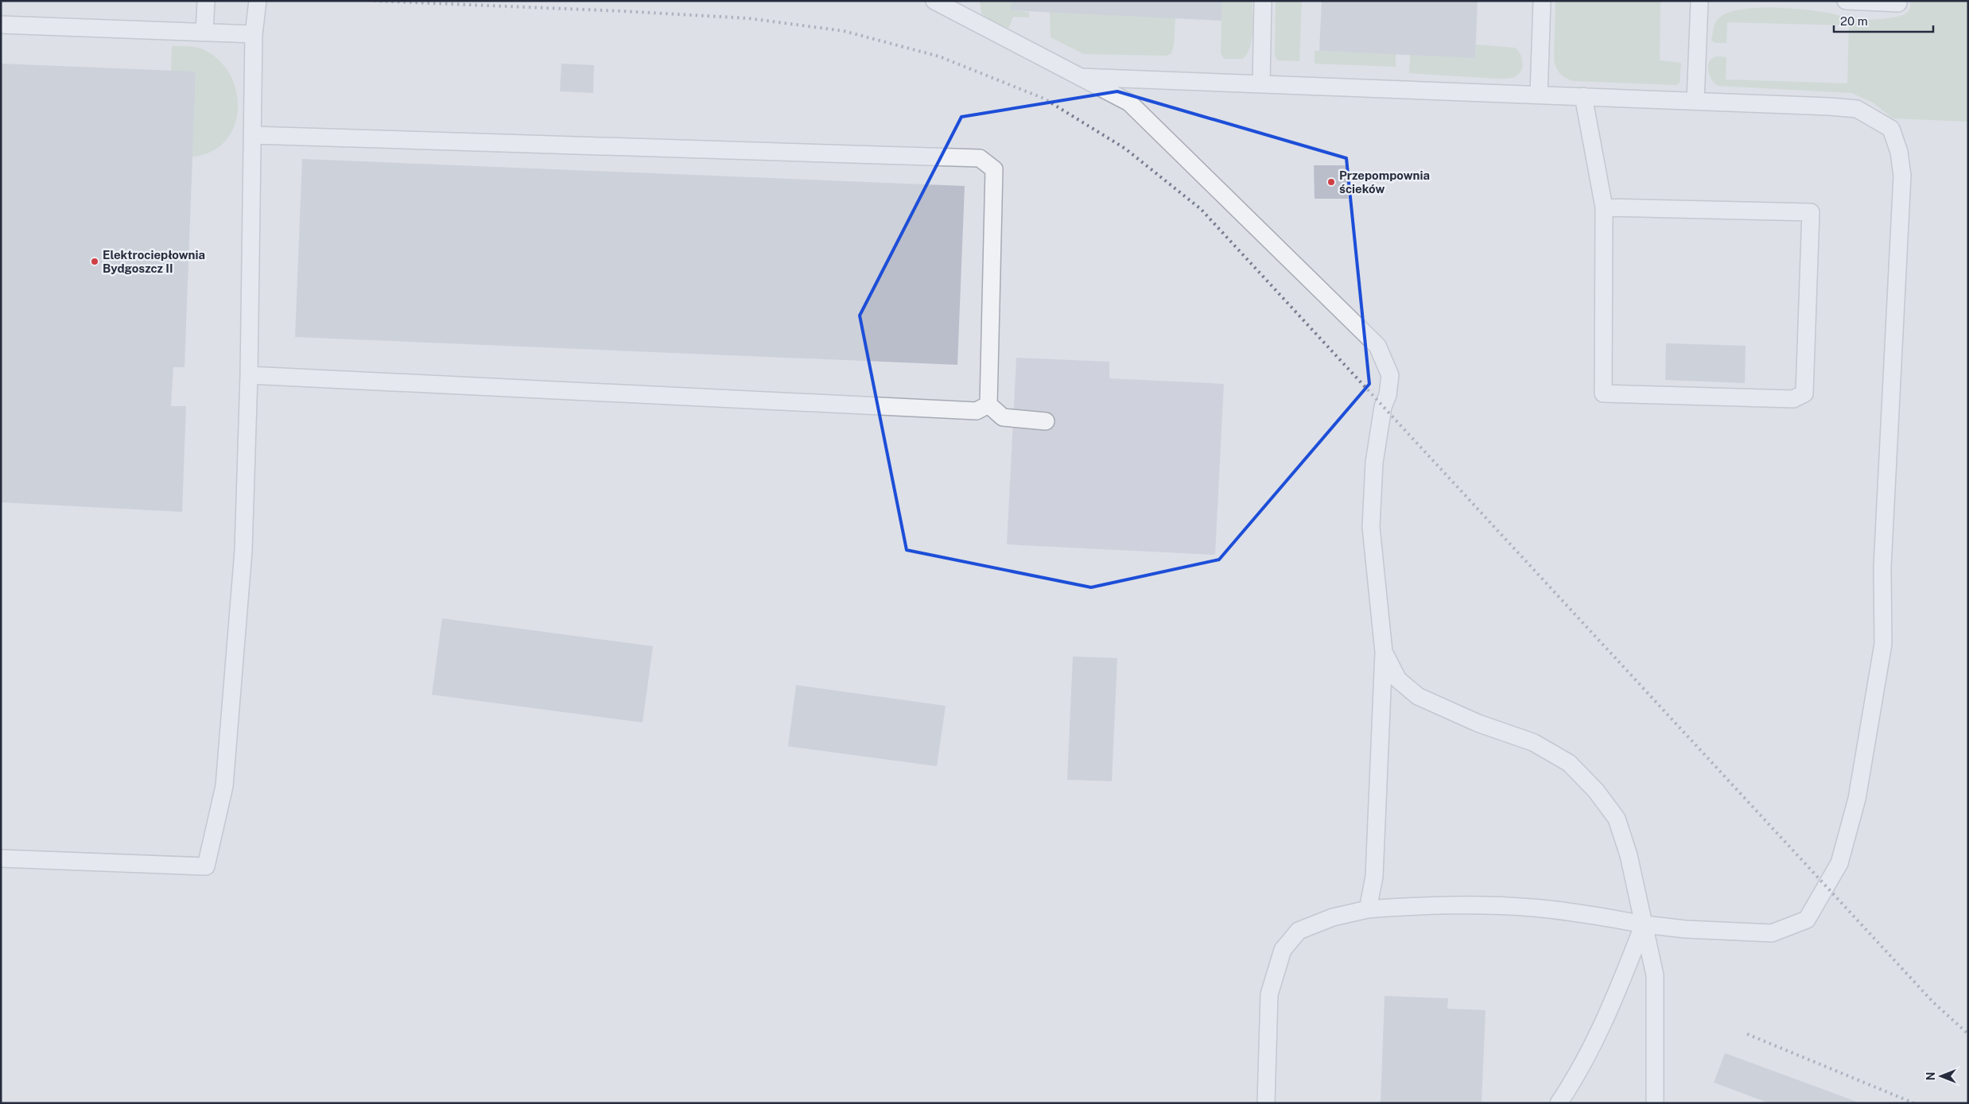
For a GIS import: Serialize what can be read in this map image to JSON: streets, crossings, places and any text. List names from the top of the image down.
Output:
{
  "places": ["Przepompownia ścieków", "Elektrociepłownia Bydgoszcz II"],
  "scale_bar": "20 m",
  "north": "left"
}
